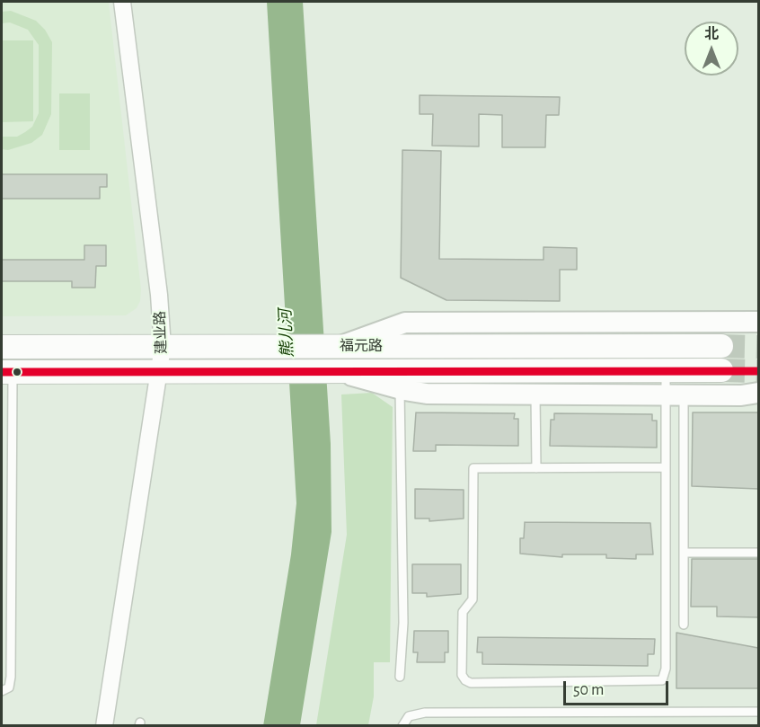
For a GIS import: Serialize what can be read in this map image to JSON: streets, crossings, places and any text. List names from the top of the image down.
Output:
{
  "streets": {
    "main road": ["福元路"],
    "street": ["建业路"]
  },
  "crossings": [
    ["建业路", "福元路"]
  ],
  "water": ["熊儿河"],
  "scale_bar": "50 m",
  "north": "top"
}
